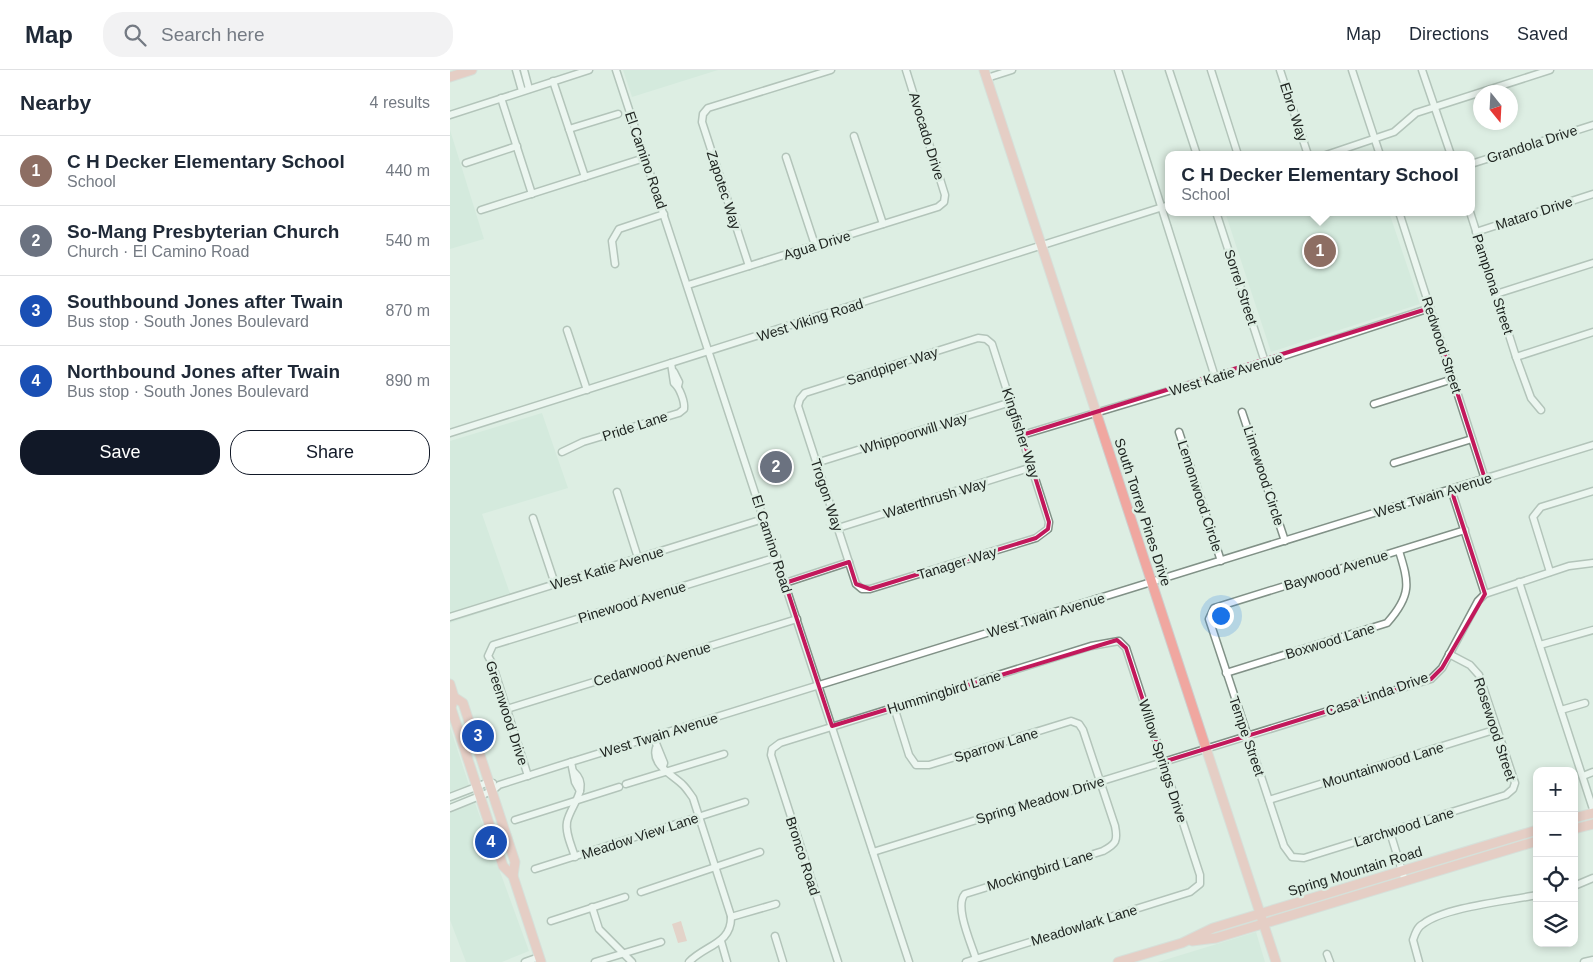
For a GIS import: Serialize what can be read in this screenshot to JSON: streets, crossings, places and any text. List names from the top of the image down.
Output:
{
  "streets": {
    "main road": ["South Torrey Pines Drive", "Spring Mountain Road"],
    "street": [
      "Ebro Way",
      "Avocado Drive",
      "Grandola Drive",
      "El Camino Road",
      "Zapotec Way",
      "Mataro Drive",
      "Agua Drive",
      "Pamplona Street",
      "Sorrel Street",
      "West Viking Road",
      "Redwood Street",
      "Sandpiper Way",
      "West Katie Avenue",
      "Pride Lane",
      "Whippoorwill Way",
      "Kingfisher Way",
      "Limewood Circle",
      "Trogon Way",
      "West Twain Avenue",
      "Lemonwood Circle",
      "Waterthrush Way",
      "Tanager Way",
      "Baywood Avenue",
      "Pinewood Avenue",
      "Boxwood Lane",
      "Cedarwood Avenue",
      "Hummingbird Lane",
      "Casa Linda Drive",
      "Greenwood Drive",
      "Rosewood Street",
      "Tempe Street",
      "Sparrow Lane",
      "Willow Springs Drive",
      "Mountainwood Lane",
      "Spring Meadow Drive",
      "Larchwood Lane",
      "Meadow View Lane",
      "Bronco Road",
      "Mockingbird Lane",
      "Meadowlark Lane"
    ]
  },
  "crossings": [
    ["Avocado Drive", "Agua Drive"],
    ["El Camino Road", "Agua Drive"],
    ["El Camino Road", "West Viking Road"],
    ["El Camino Road", "West Katie Avenue"],
    ["El Camino Road", "West Twain Avenue"],
    ["El Camino Road", "Pinewood Avenue"],
    ["El Camino Road", "Cedarwood Avenue"],
    ["El Camino Road", "Hummingbird Lane"],
    ["El Camino Road", "Spring Meadow Drive"],
    ["Zapotec Way", "Agua Drive"],
    ["Mataro Drive", "Pamplona Street"],
    ["Sorrel Street", "West Katie Avenue"],
    ["West Viking Road", "Pride Lane"],
    ["West Viking Road", "South Torrey Pines Drive"],
    ["Redwood Street", "West Katie Avenue"],
    ["Redwood Street", "West Twain Avenue"],
    ["Sandpiper Way", "Kingfisher Way"],
    ["Sandpiper Way", "Trogon Way"],
    ["West Katie Avenue", "Kingfisher Way"],
    ["West Katie Avenue", "South Torrey Pines Drive"],
    ["Whippoorwill Way", "Kingfisher Way"],
    ["Whippoorwill Way", "Trogon Way"],
    ["Kingfisher Way", "Waterthrush Way"],
    ["Kingfisher Way", "Tanager Way"],
    ["Limewood Circle", "West Twain Avenue"],
    ["Trogon Way", "Waterthrush Way"],
    ["Trogon Way", "Tanager Way"],
    ["West Twain Avenue", "Lemonwood Circle"],
    ["West Twain Avenue", "South Torrey Pines Drive"],
    ["West Twain Avenue", "Greenwood Drive"],
    ["South Torrey Pines Drive", "Casa Linda Drive"],
    ["South Torrey Pines Drive", "Spring Meadow Drive"],
    ["South Torrey Pines Drive", "Spring Mountain Road"],
    ["Baywood Avenue", "Boxwood Lane"],
    ["Baywood Avenue", "Tempe Street"],
    ["Pinewood Avenue", "Greenwood Drive"],
    ["Boxwood Lane", "Tempe Street"],
    ["Cedarwood Avenue", "Greenwood Drive"],
    ["Hummingbird Lane", "Sparrow Lane"],
    ["Hummingbird Lane", "Willow Springs Drive"],
    ["Hummingbird Lane", "Bronco Road"],
    ["Casa Linda Drive", "Rosewood Street"],
    ["Casa Linda Drive", "Tempe Street"],
    ["Casa Linda Drive", "Spring Meadow Drive"],
    ["Rosewood Street", "Mountainwood Lane"],
    ["Rosewood Street", "Larchwood Lane"],
    ["Tempe Street", "Mountainwood Lane"],
    ["Tempe Street", "Larchwood Lane"],
    ["Sparrow Lane", "Spring Meadow Drive"],
    ["Sparrow Lane", "Mockingbird Lane"],
    ["Willow Springs Drive", "Spring Meadow Drive"],
    ["Willow Springs Drive", "Meadowlark Lane"],
    ["Spring Meadow Drive", "Mockingbird Lane"],
    ["Mockingbird Lane", "Meadowlark Lane"]
  ],
  "north": "bottom",
  "page": {
    "header": "Map",
    "search": "Search here",
    "nav": ["Map", "Directions", "Saved"],
    "heading": ["Nearby", "4 results"],
    "list": [
      {
        "mark": "1",
        "name": "C H Decker Elementary School",
        "note": "School",
        "value": "440 m"
      },
      {
        "mark": "2",
        "name": "So-Mang Presbyterian Church",
        "note": "Church · El Camino Road",
        "value": "540 m"
      },
      {
        "mark": "3",
        "name": "Southbound Jones after Twain",
        "note": "Bus stop · South Jones Boulevard",
        "value": "870 m"
      },
      {
        "mark": "4",
        "name": "Northbound Jones after Twain",
        "note": "Bus stop · South Jones Boulevard",
        "value": "890 m"
      }
    ],
    "popup": ["C H Decker Elementary School", "School"],
    "pins": [
      "1",
      "2",
      "3",
      "4"
    ],
    "buttons": ["Save", "Share"],
    "map_buttons": ["+", "−"]
  }
}
